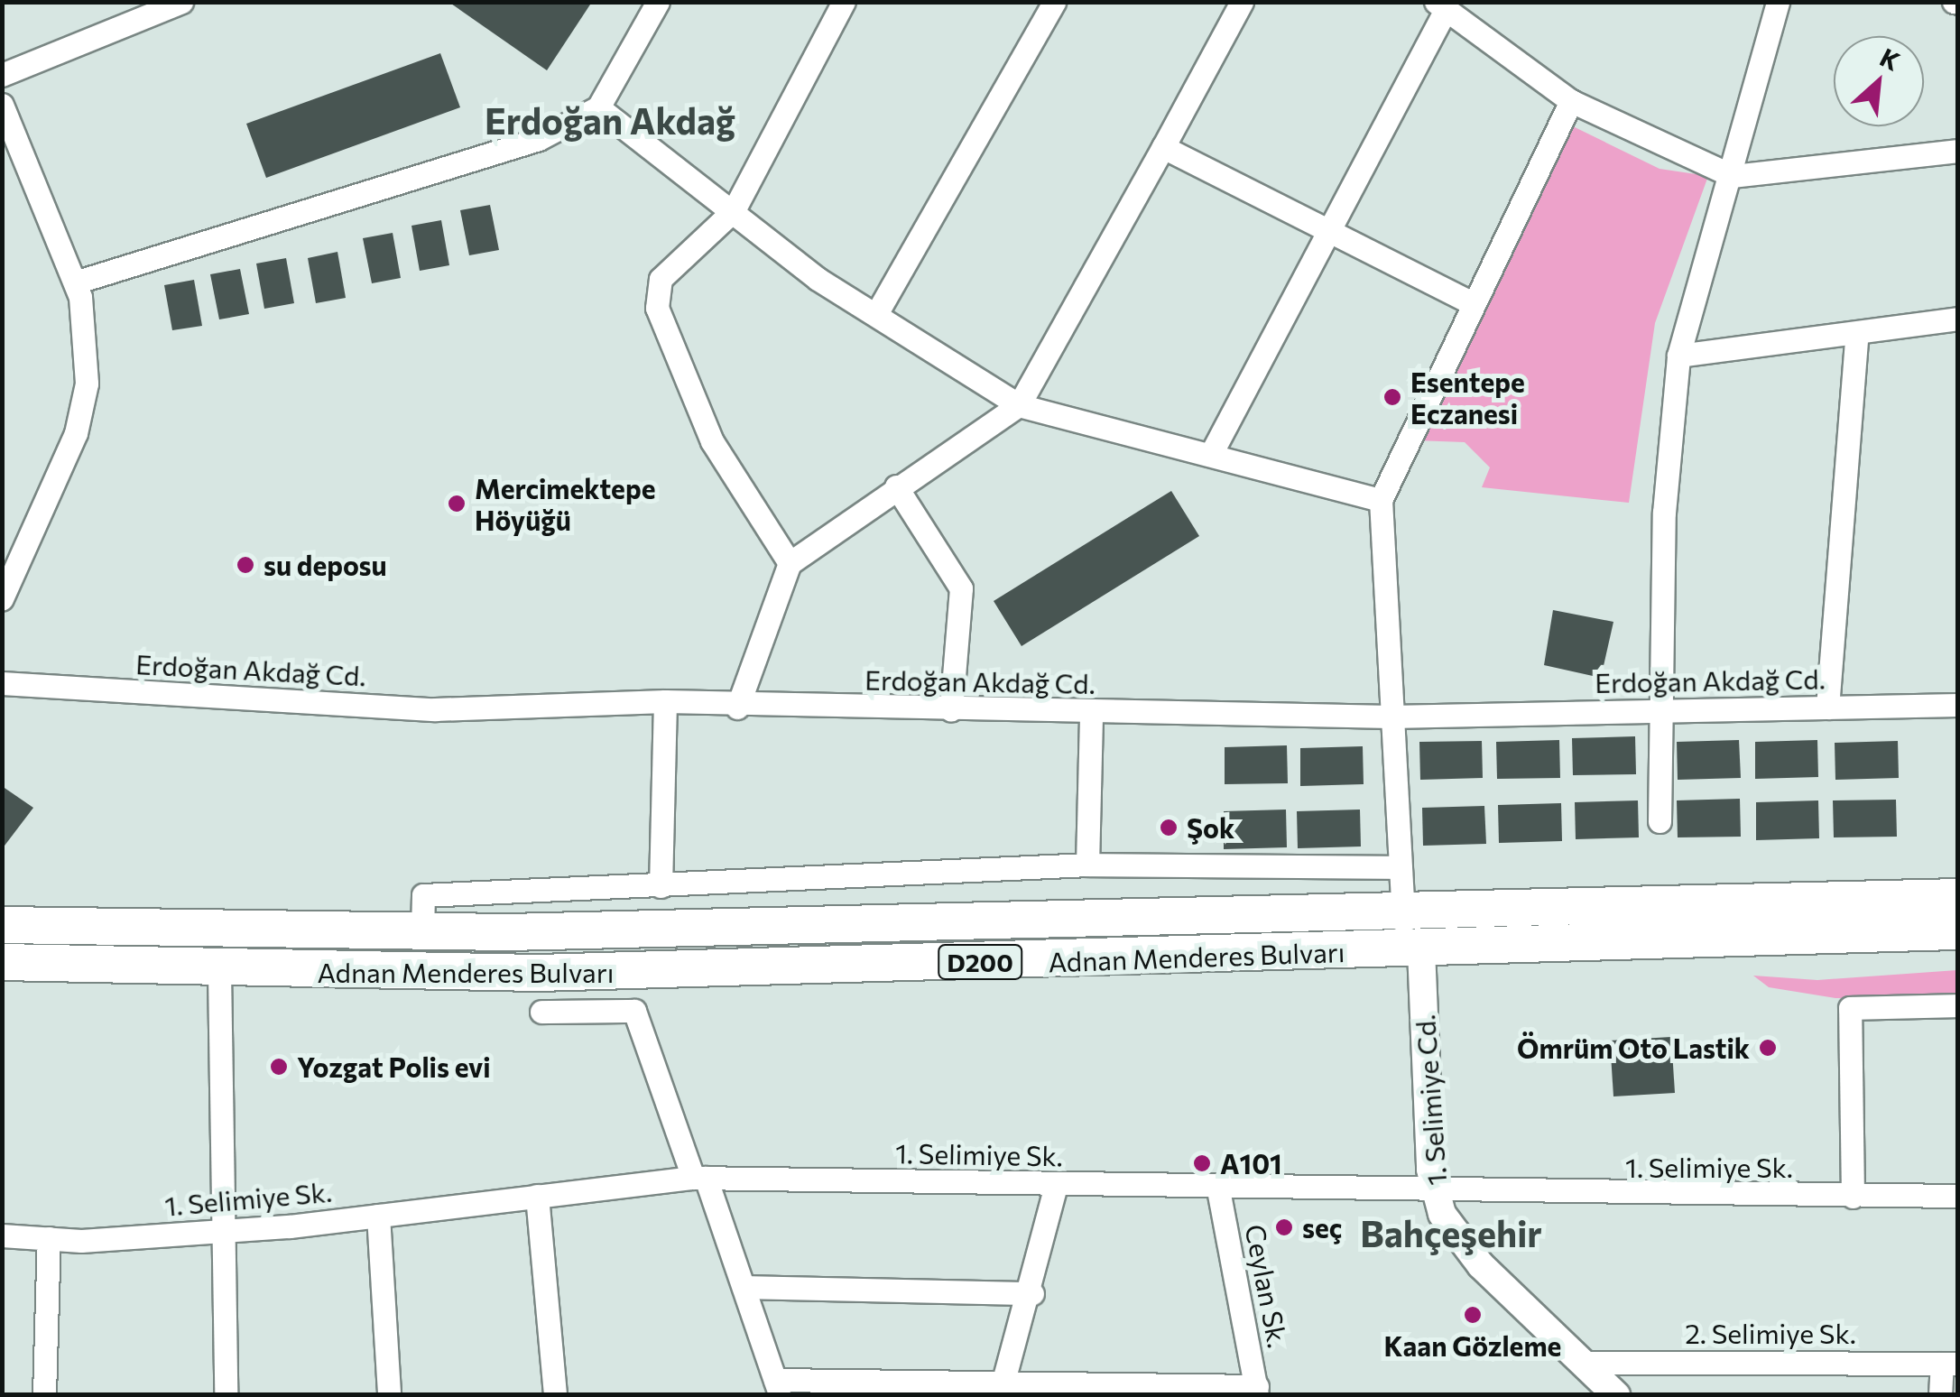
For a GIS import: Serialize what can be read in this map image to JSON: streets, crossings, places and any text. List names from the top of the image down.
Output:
{
  "streets": {
    "highway": ["Adnan Menderes Bulvarı", "D200"],
    "street": [
      "Erdoğan Akdağ Cd.",
      "1. Selimiye Cd.",
      "1. Selimiye Sk.",
      "Ceylan Sk.",
      "2. Selimiye Sk."
    ]
  },
  "crossings": [
    ["Adnan Menderes Bulvarı", "1. Selimiye Cd."],
    ["1. Selimiye Cd.", "1. Selimiye Sk."],
    ["1. Selimiye Cd.", "2. Selimiye Sk."],
    ["1. Selimiye Sk.", "Ceylan Sk."]
  ],
  "districts": ["Erdoğan Akdağ", "Bahçeşehir"],
  "places": [
    "Esentepe Eczanesi",
    "Mercimektepe Höyüğü",
    "su deposu",
    "Şok",
    "Ömrüm Oto Lastik",
    "Yozgat Polis evi",
    "A101",
    "seç",
    "Kaan Gözleme"
  ],
  "north": "top right"
}
